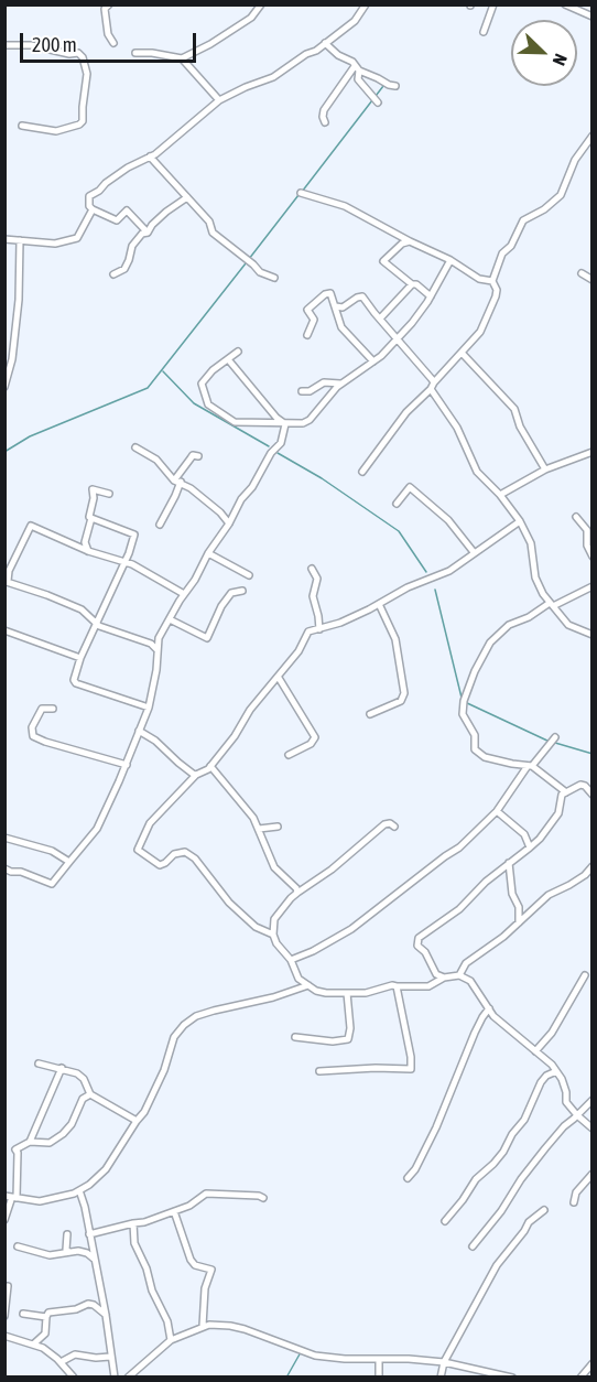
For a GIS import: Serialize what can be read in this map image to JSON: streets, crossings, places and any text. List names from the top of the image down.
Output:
{
  "scale_bar": "200 m",
  "north": "bottom right"
}
